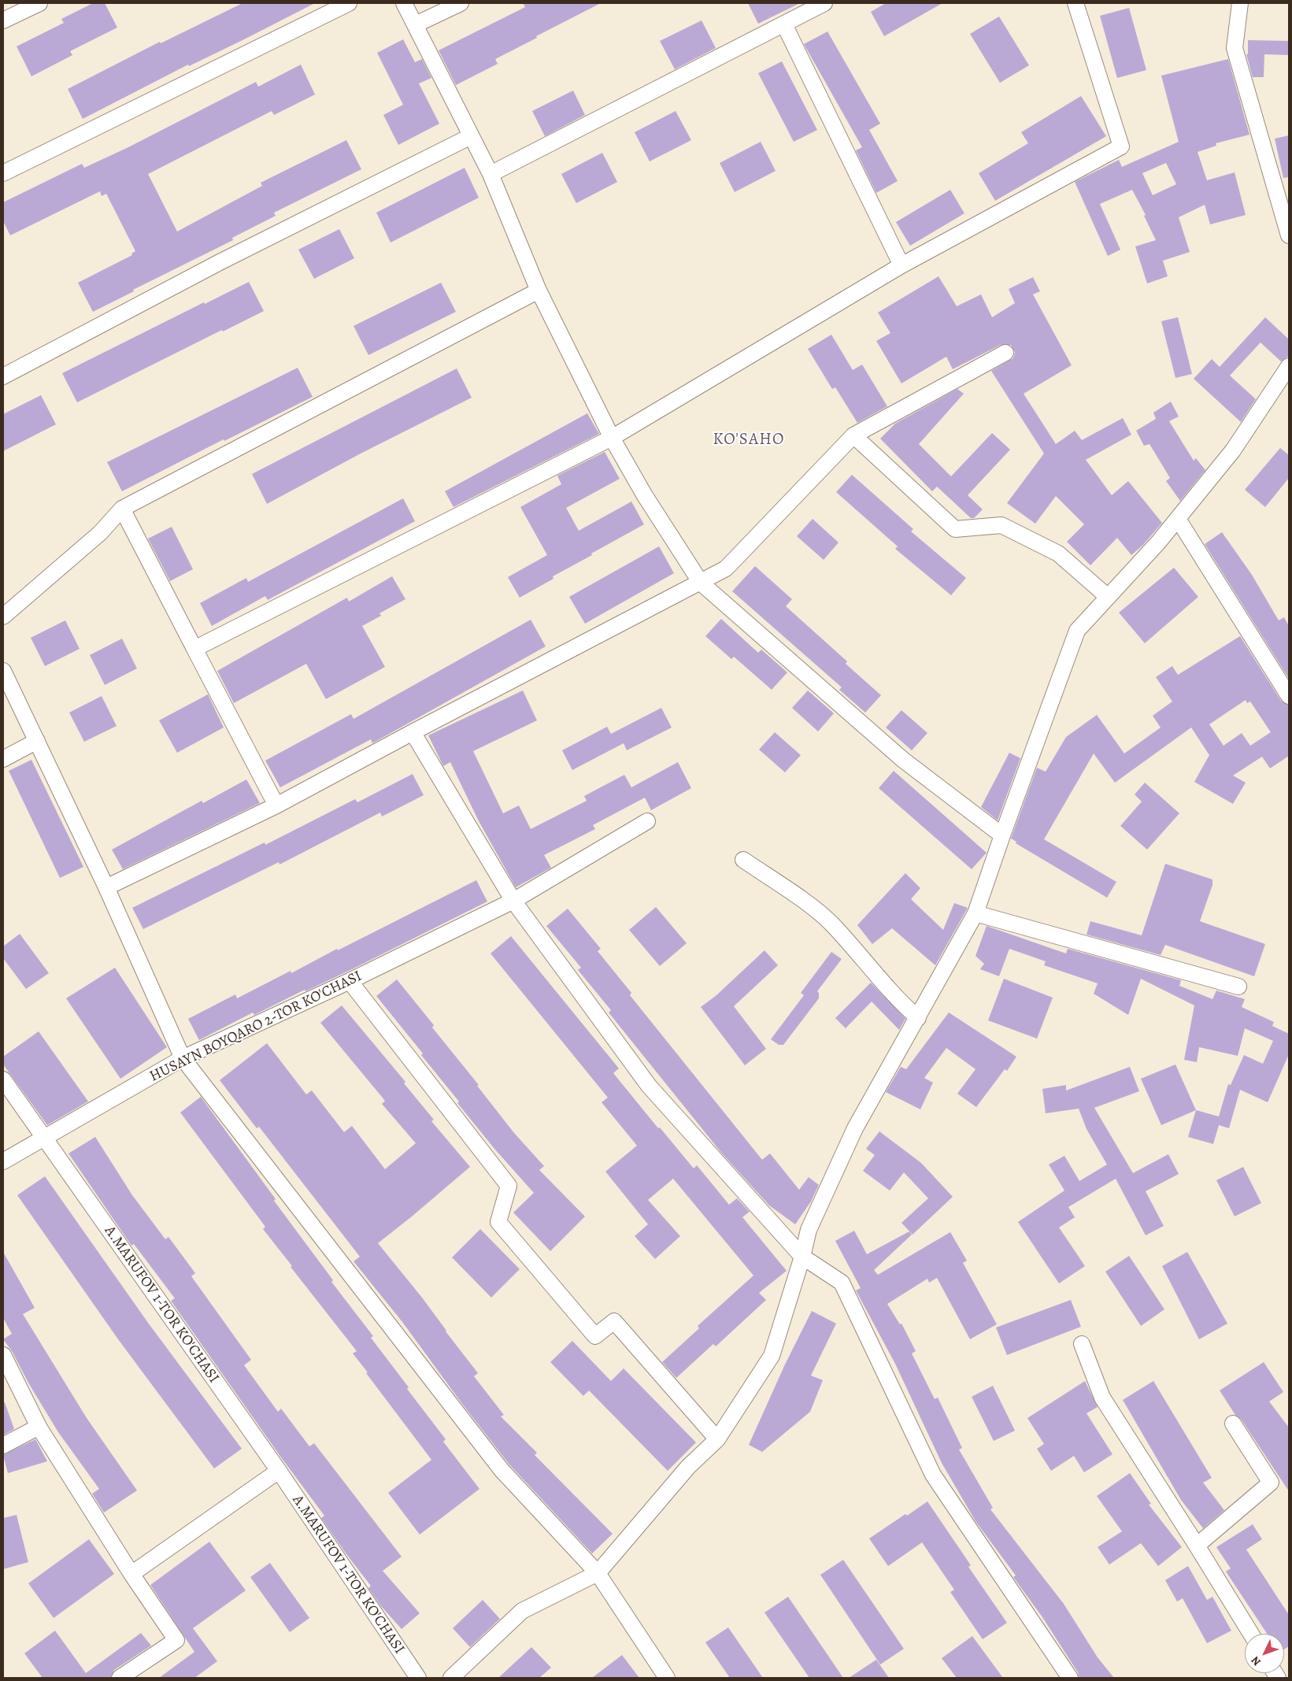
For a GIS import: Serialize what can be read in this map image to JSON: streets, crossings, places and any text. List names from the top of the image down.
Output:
{
  "streets": {
    "street": ["HUSAYN BOYQARO 2-TOR KO'CHASI", "A.MARUFOV 1-TOR KO'CHASI"]
  },
  "crossings": [
    ["HUSAYN BOYQARO 2-TOR KO'CHASI", "A.MARUFOV 1-TOR KO'CHASI"]
  ],
  "districts": ["KO'SAHO"],
  "north": "bottom left"
}
